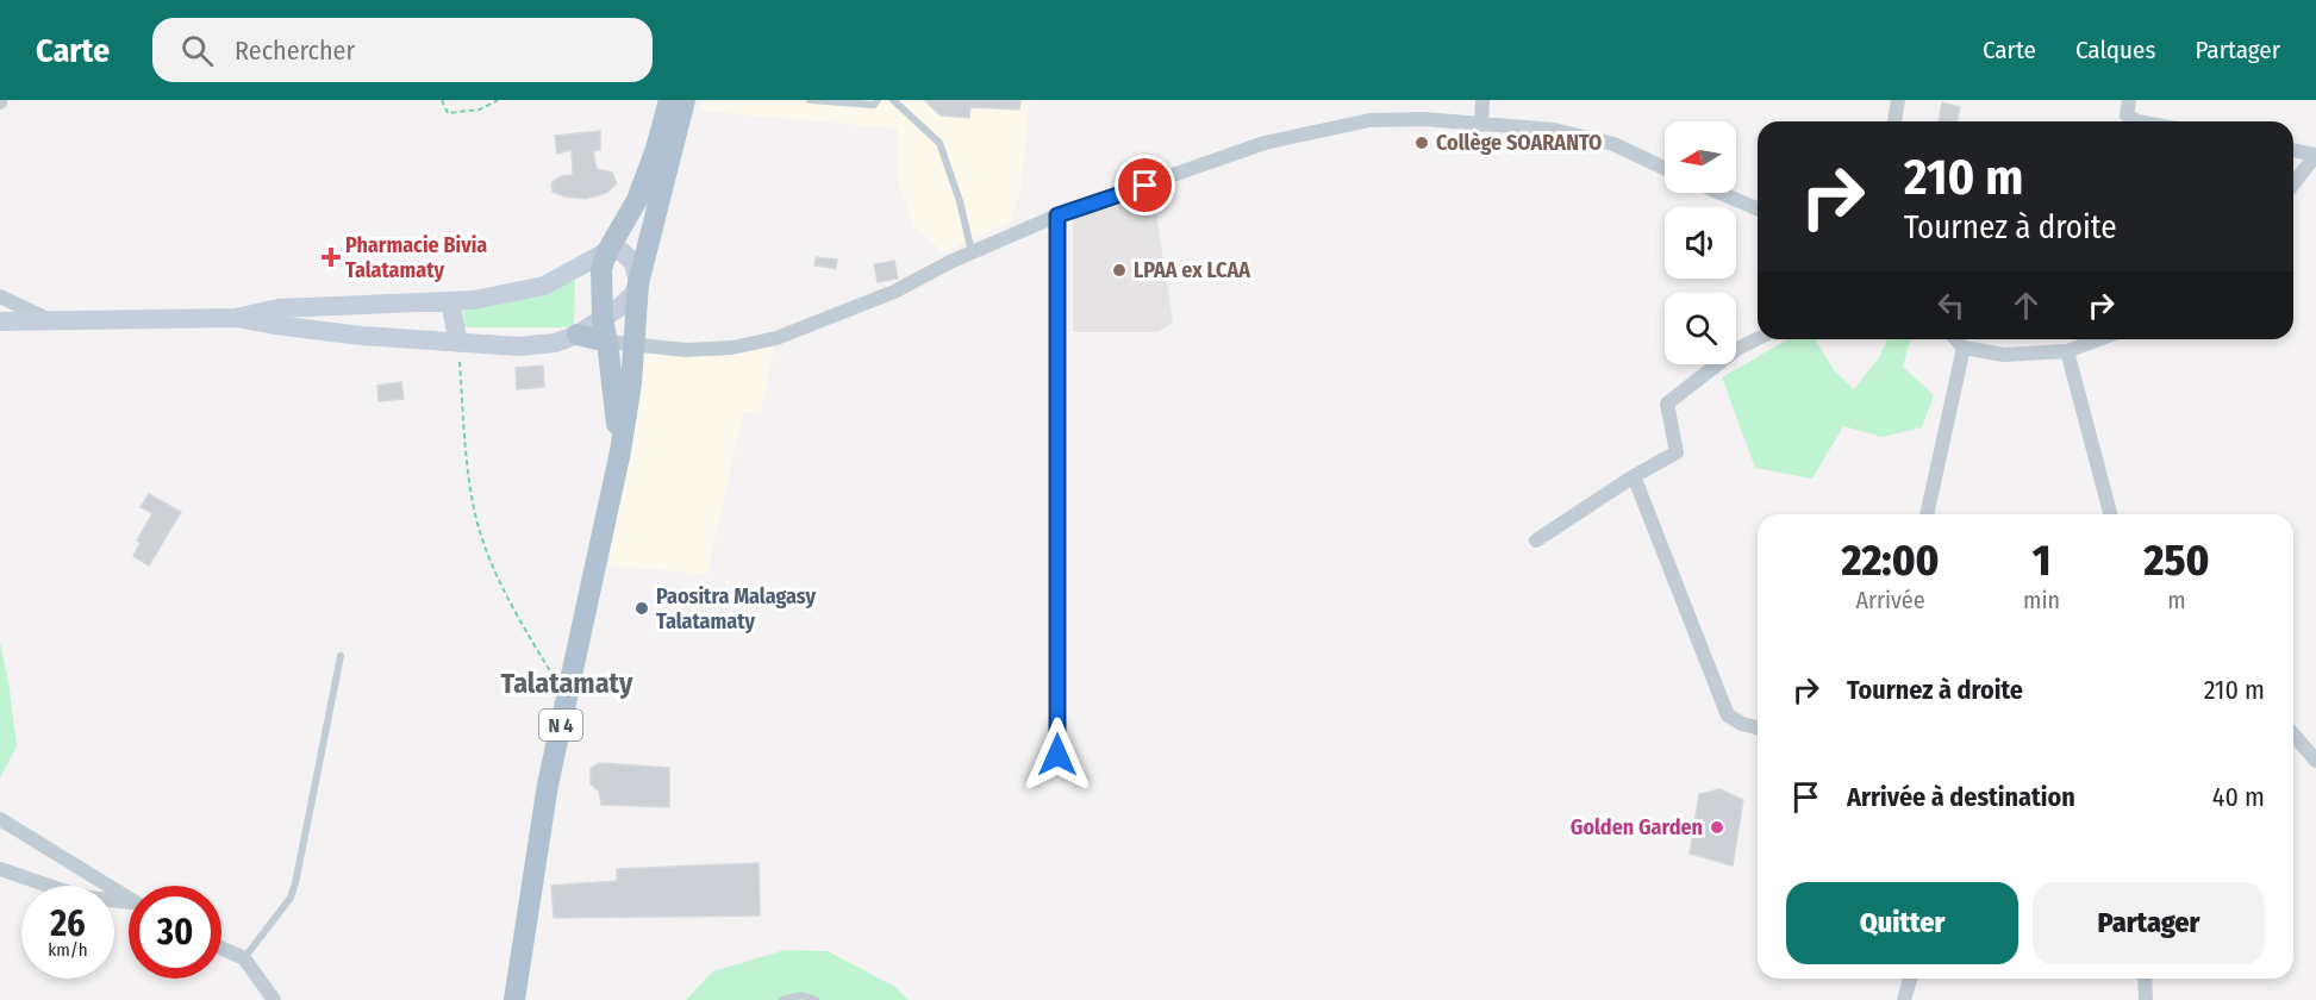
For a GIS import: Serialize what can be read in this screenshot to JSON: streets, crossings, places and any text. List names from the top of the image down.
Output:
{
  "streets": {
    "main road": ["N 4"]
  },
  "districts": ["Talatamaty"],
  "places": {
    "other": [
      "Collège SOARANTO",
      "LPAA ex LCAA",
      "Paositra Malagasy Talatamaty",
      "Golden Garden"
    ],
    "health": ["Pharmacie Bivia Talatamaty"]
  },
  "north": "left",
  "page": {
    "header": "Carte",
    "search": "Rechercher",
    "nav": ["Carte", "Calques", "Partager"],
    "turn": ["210 m", "Tournez à droite"],
    "eta": [
      "22:00",
      "Arrivée",
      "1",
      "min",
      "250",
      "m"
    ],
    "list": [
      {
        "name": "Tournez à droite",
        "value": "210 m"
      },
      {
        "name": "Arrivée à destination",
        "value": "40 m"
      }
    ],
    "buttons": ["Quitter", "Partager"],
    "speed": "26 km/h",
    "limit": "30"
  }
}
